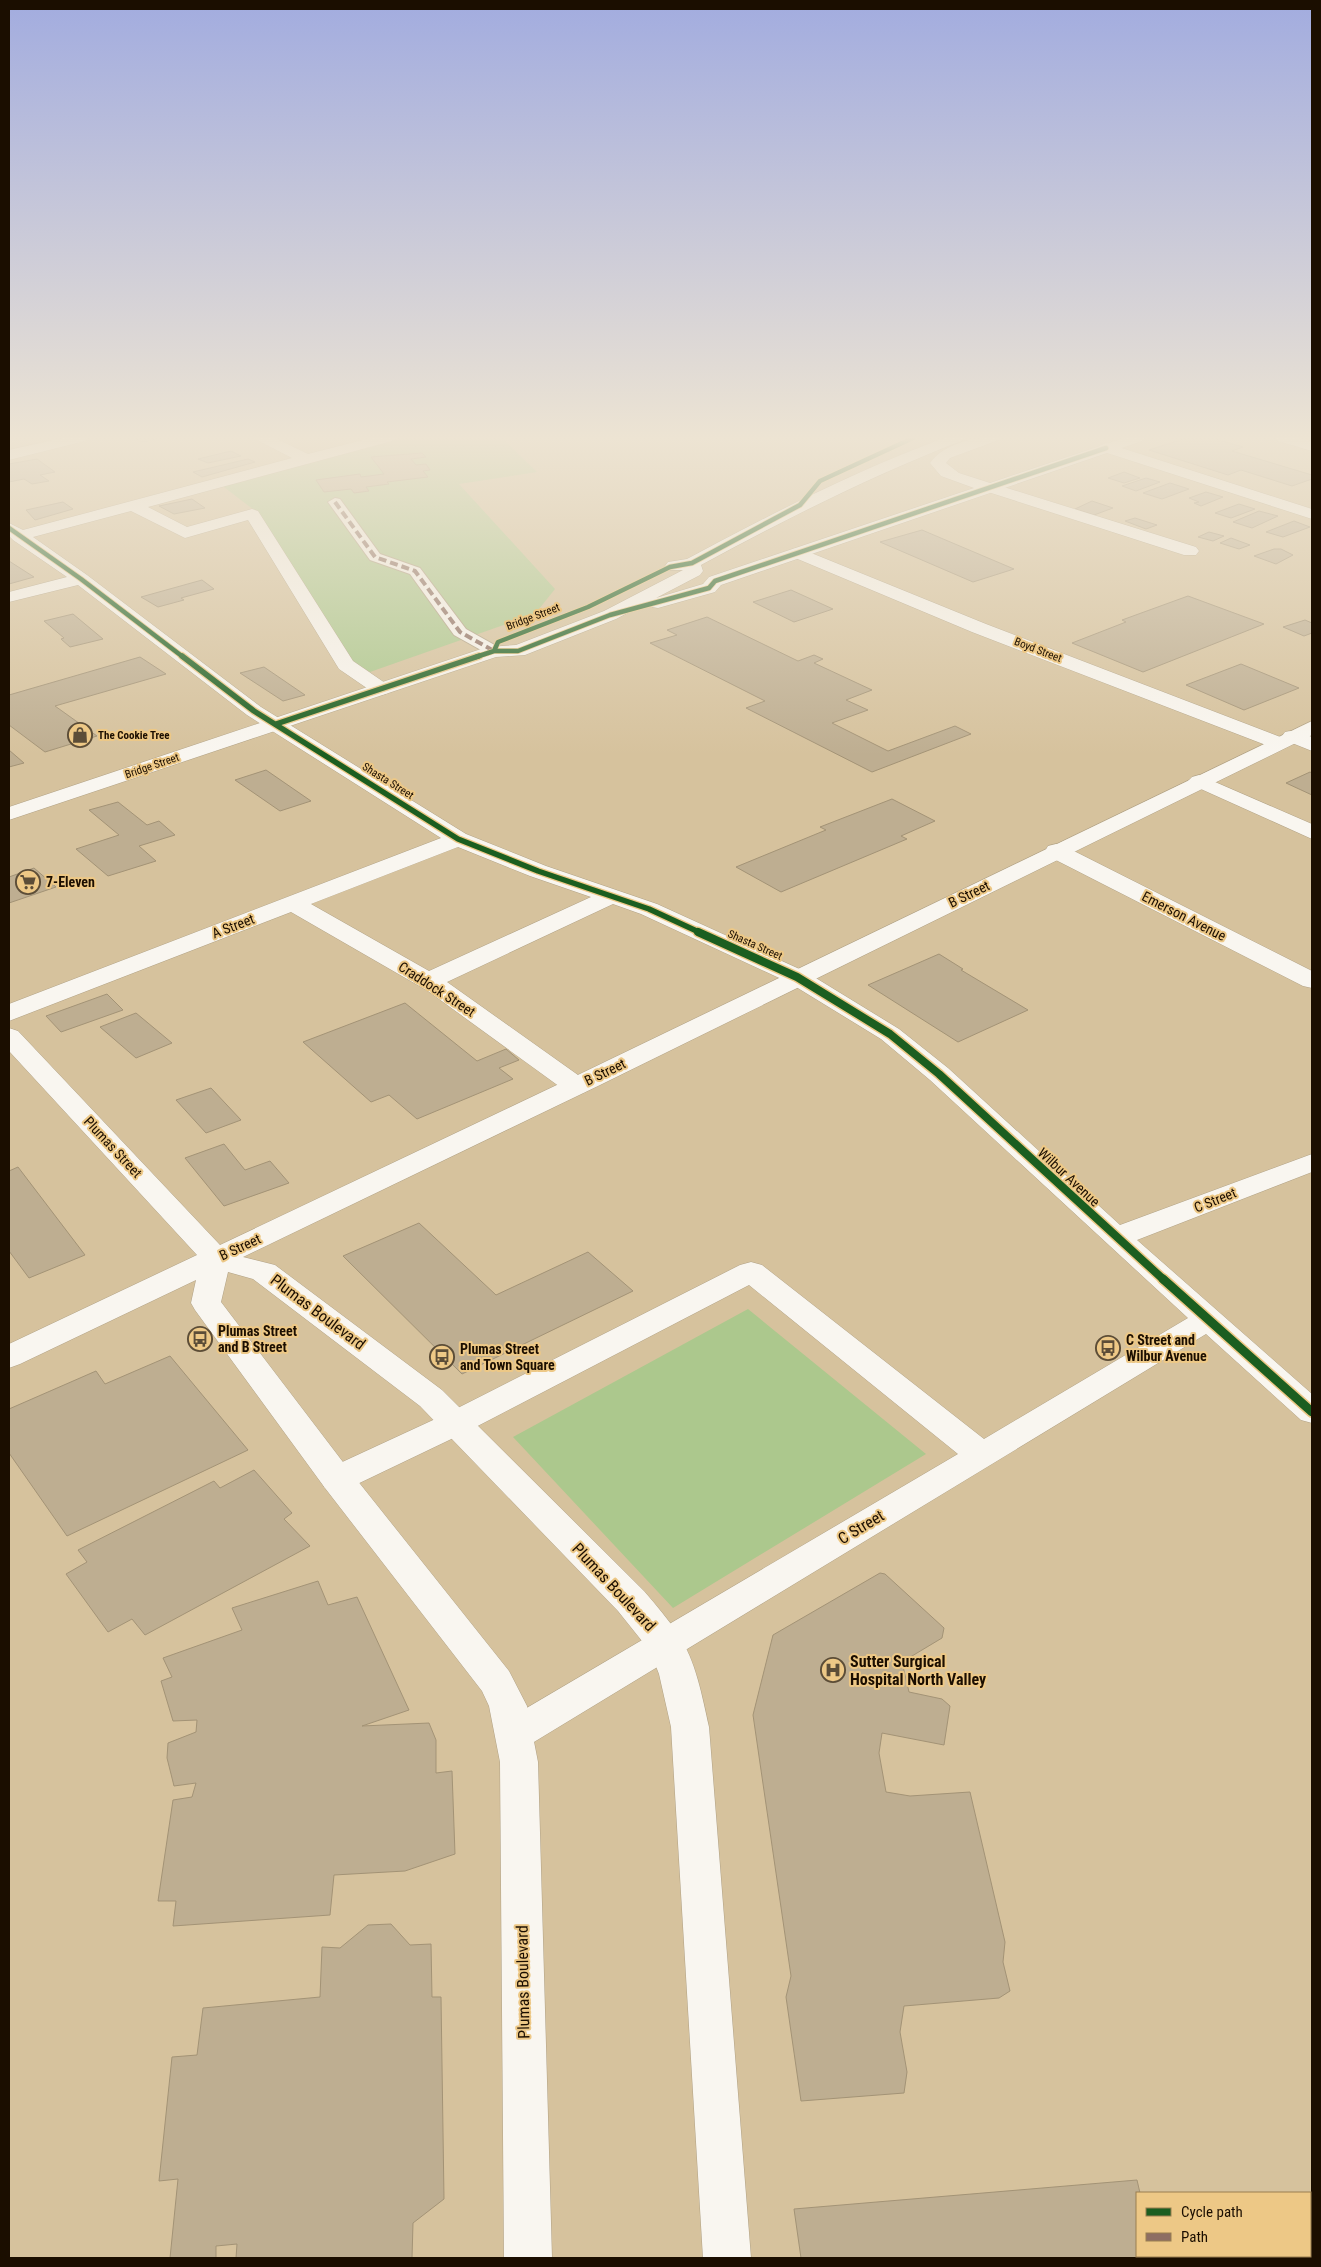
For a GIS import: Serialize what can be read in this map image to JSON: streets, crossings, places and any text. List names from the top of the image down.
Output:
{
  "streets": {
    "street": [
      "Bridge Street",
      "Boyd Street",
      "Shasta Street",
      "B Street",
      "Emerson Avenue",
      "A Street",
      "Craddock Street",
      "Plumas Street",
      "Wilbur Avenue",
      "C Street",
      "Plumas Boulevard"
    ]
  },
  "crossings": [
    ["Bridge Street", "Shasta Street"],
    ["Boyd Street", "B Street"],
    ["Shasta Street", "B Street"],
    ["Shasta Street", "A Street"],
    ["Shasta Street", "Wilbur Avenue"],
    ["B Street", "Emerson Avenue"],
    ["B Street", "Craddock Street"],
    ["B Street", "Plumas Street"],
    ["B Street", "Wilbur Avenue"],
    ["B Street", "Plumas Boulevard"],
    ["A Street", "Craddock Street"],
    ["Plumas Street", "Plumas Boulevard"],
    ["Wilbur Avenue", "C Street"],
    ["C Street", "Plumas Boulevard"]
  ],
  "places": {
    "shop": ["The Cookie Tree"],
    "supermarket": ["7-Eleven"],
    "bus stop": ["Plumas Street and B Street", "C Street and Wilbur Avenue", "Plumas Street and Town Square"],
    "hospital": ["Sutter Surgical Hospital North Valley"]
  },
  "legend": ["Cycle path", "Path"]
}
